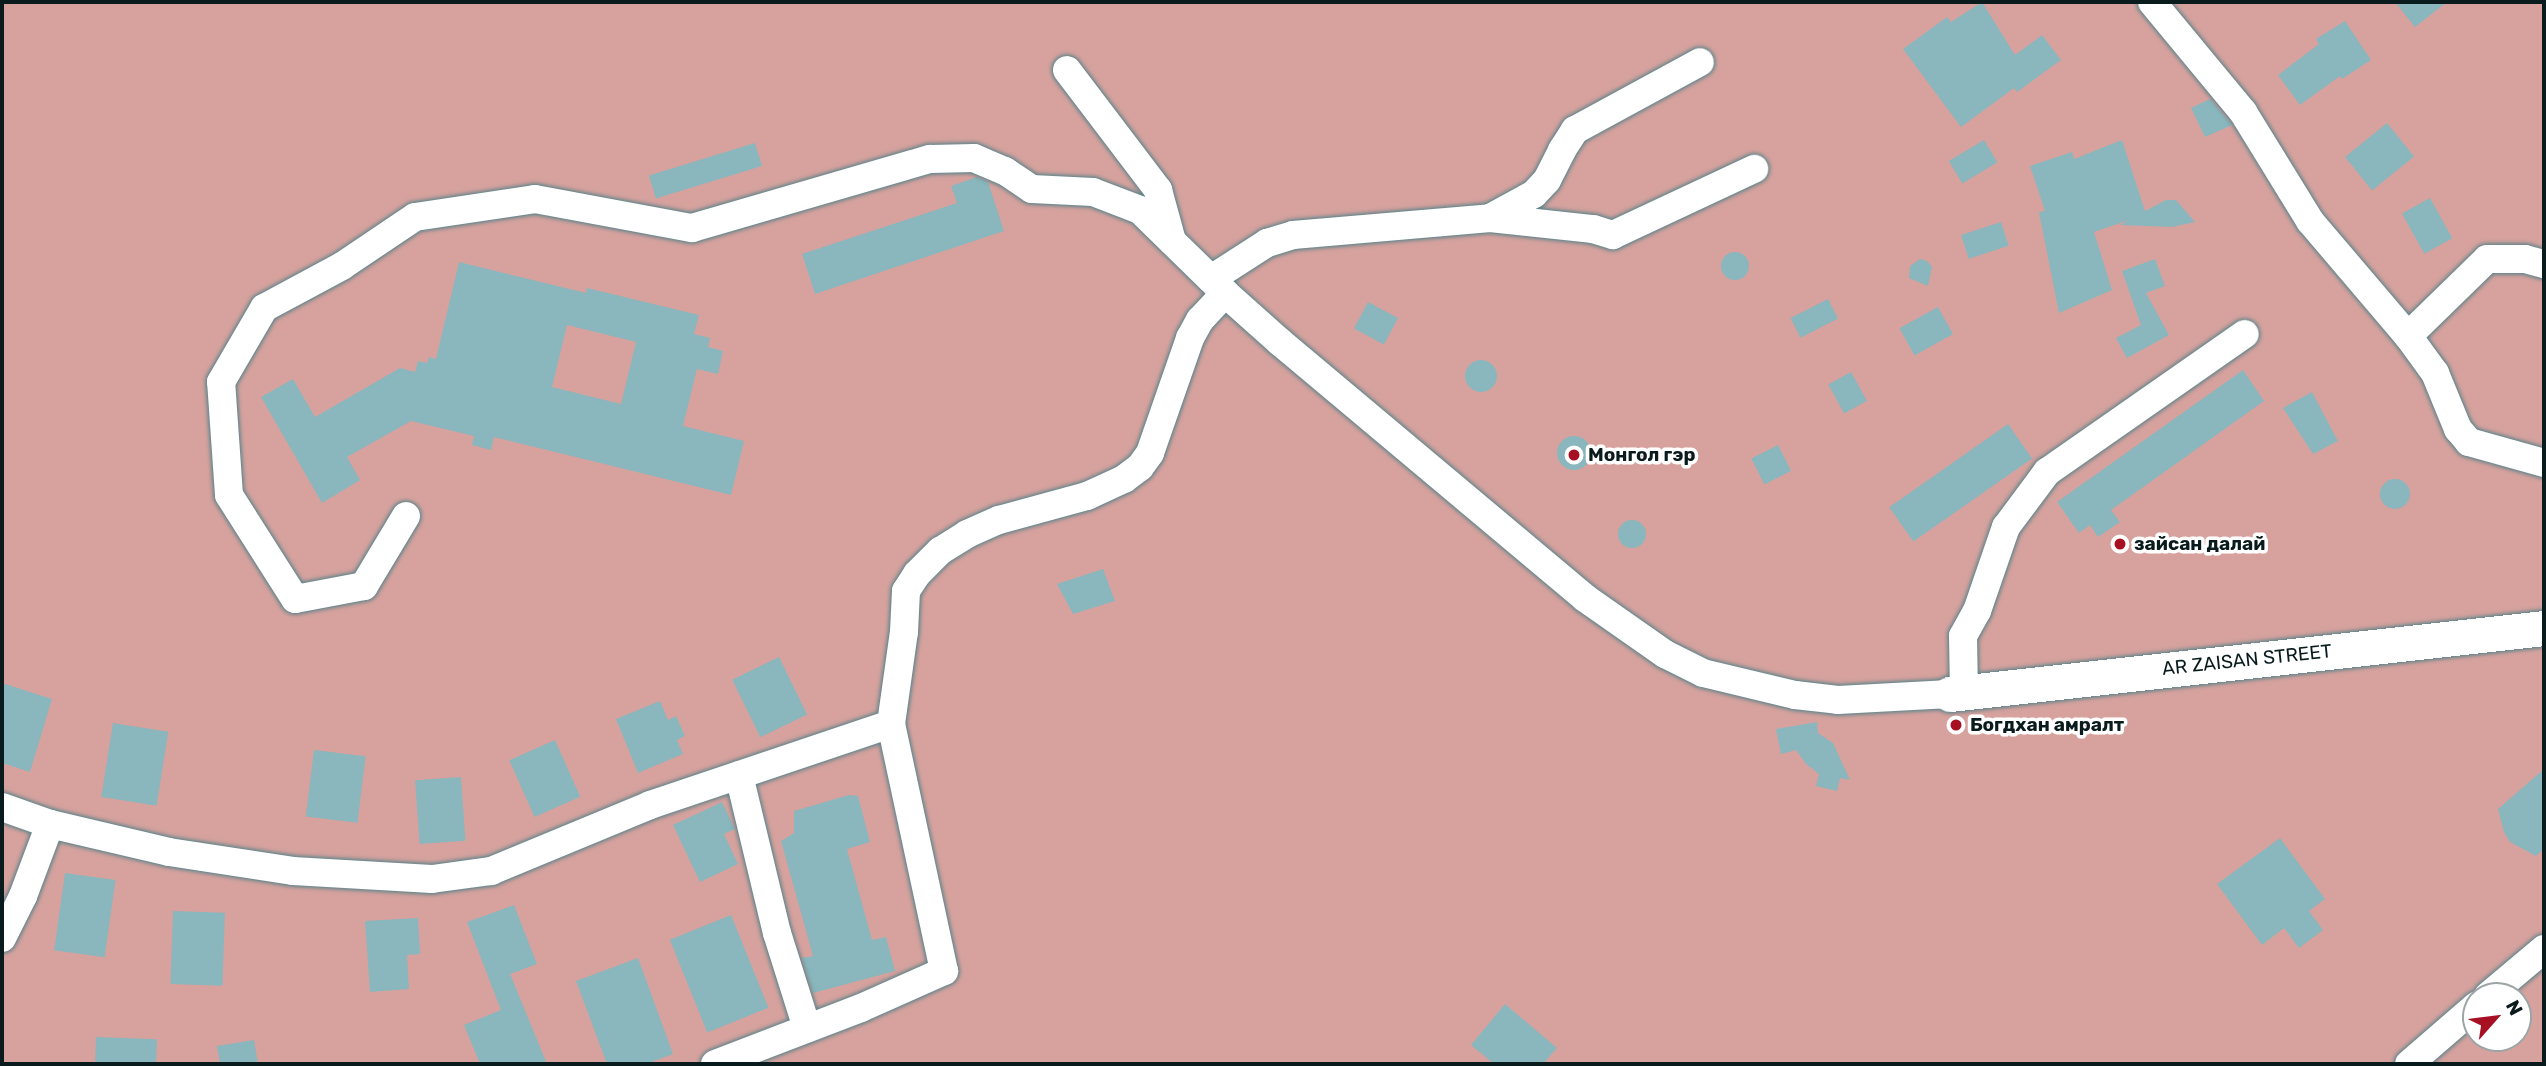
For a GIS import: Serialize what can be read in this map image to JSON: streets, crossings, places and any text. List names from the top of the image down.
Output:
{
  "streets": {
    "street": ["AR ZAISAN STREET"]
  },
  "places": ["Монгол гэр", "зайсан далай", "Богдхан амралт"],
  "north": "top right"
}
